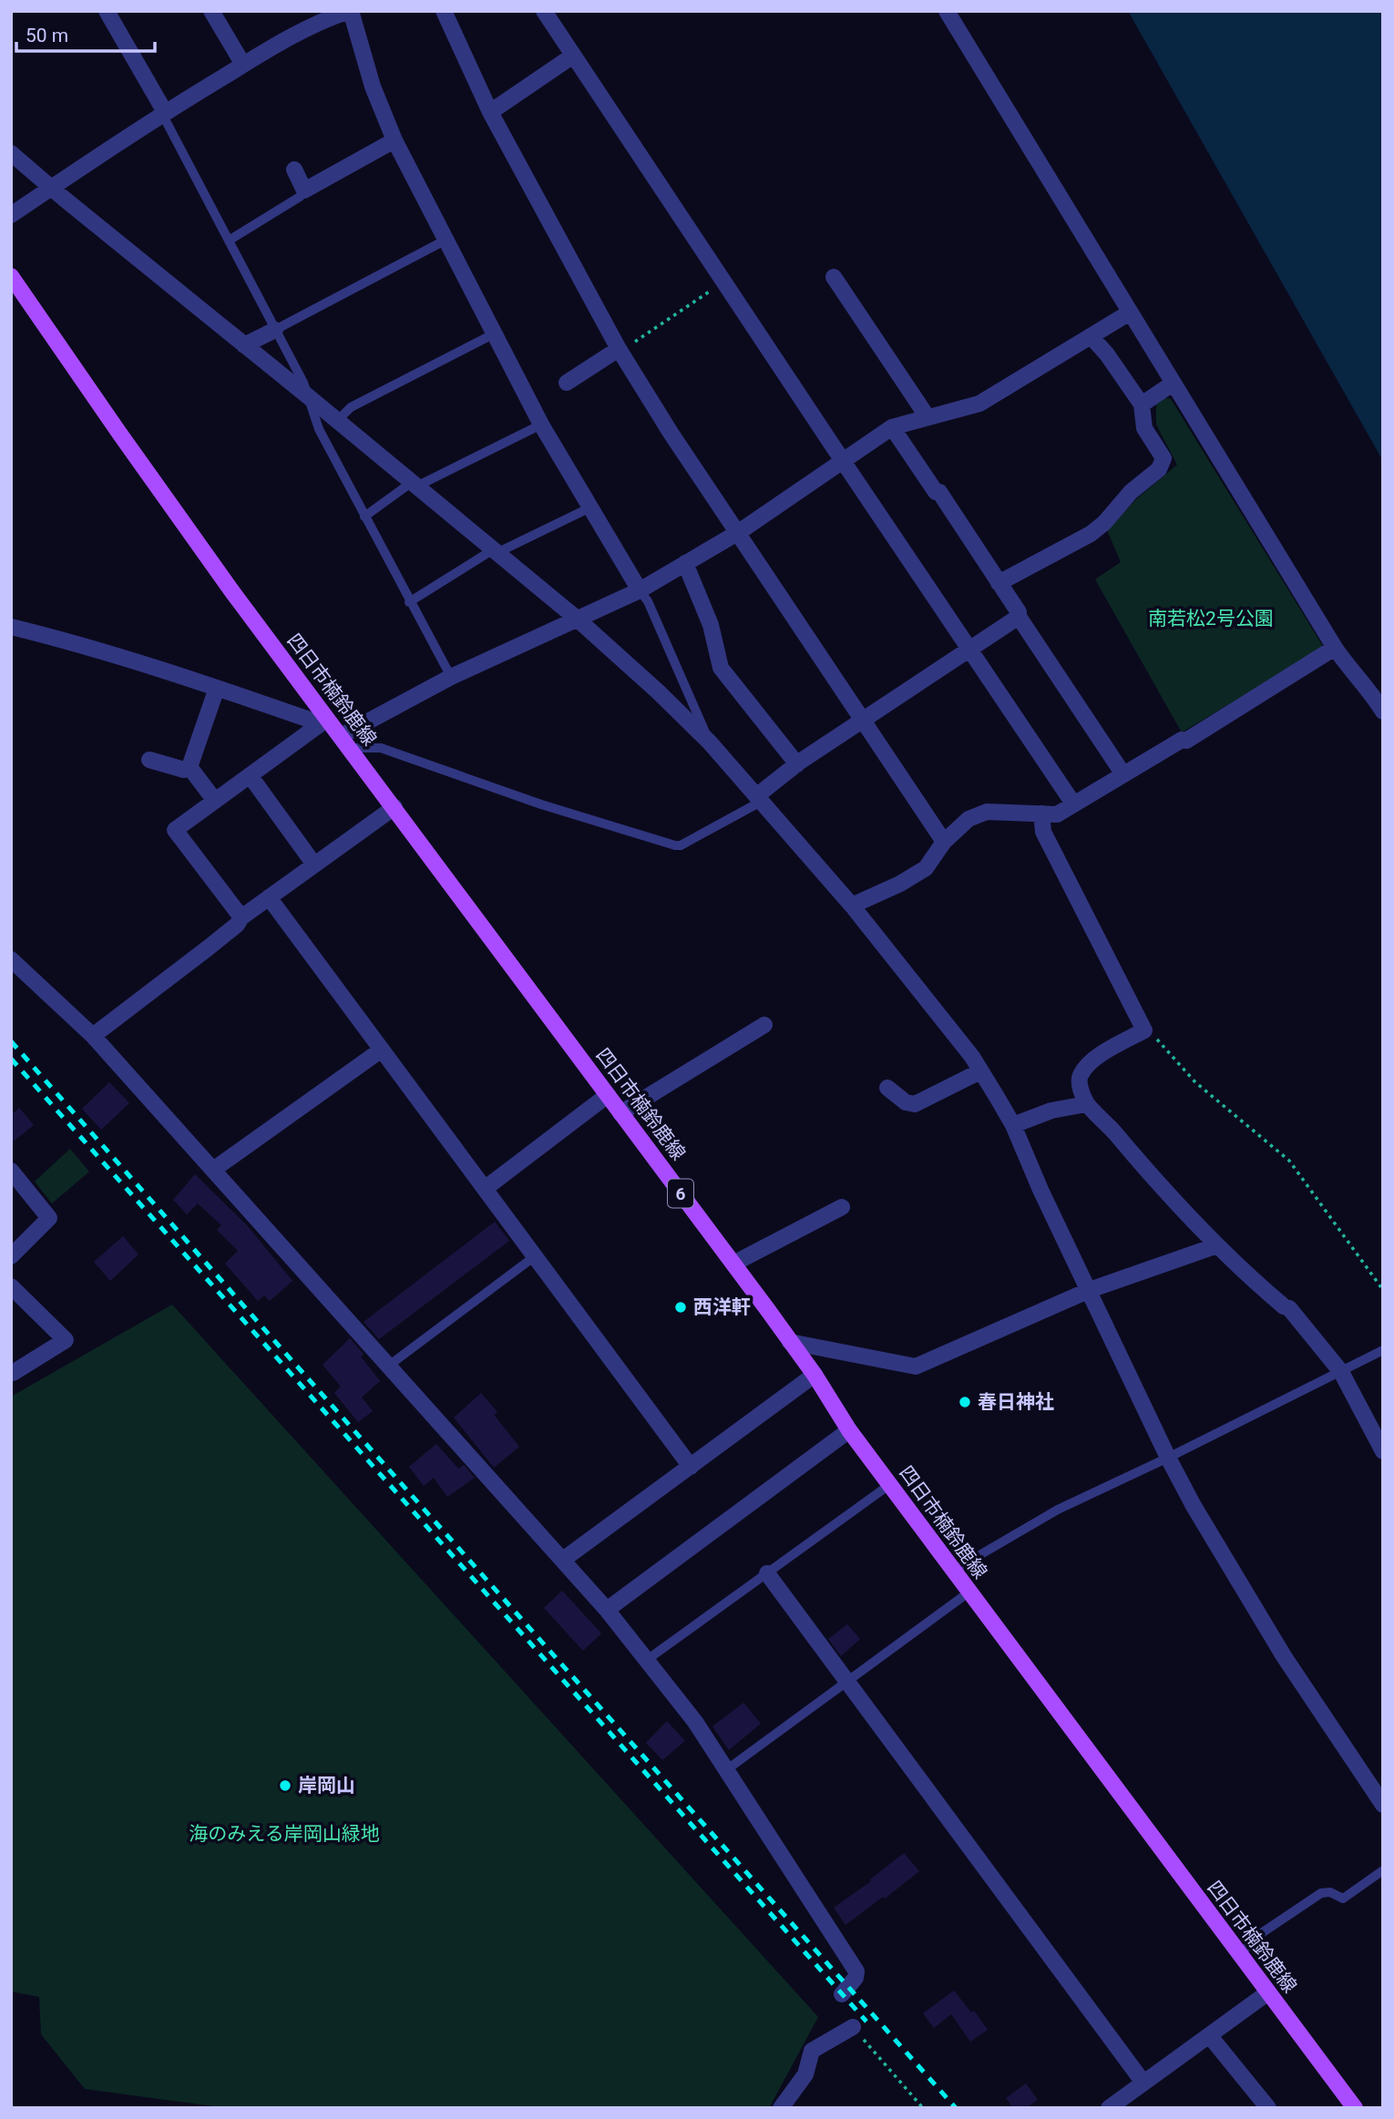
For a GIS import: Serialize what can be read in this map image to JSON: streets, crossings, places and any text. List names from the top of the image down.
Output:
{
  "streets": {
    "main road": ["四日市楠鈴鹿線", "6"]
  },
  "parks": ["南若松2号公園", "海のみえる岸岡山緑地"],
  "places": ["西洋軒", "春日神社", "岸岡山"],
  "scale_bar": "50 m"
}
